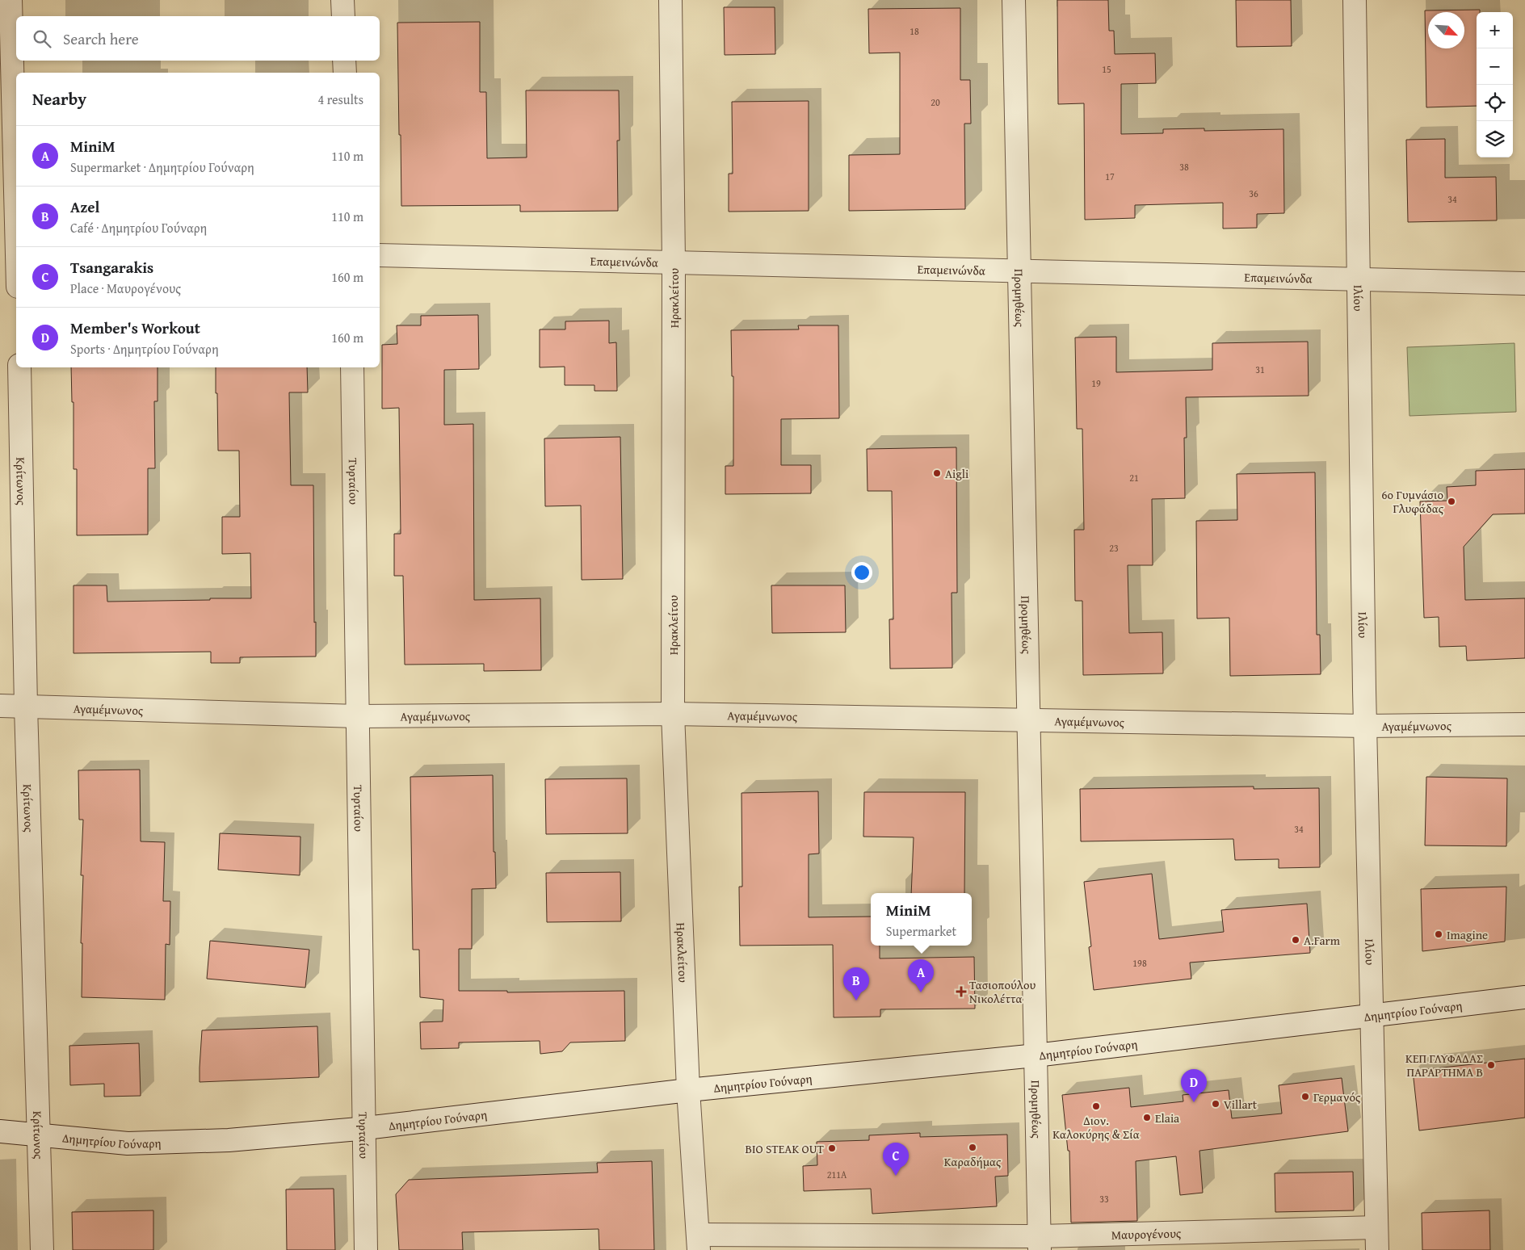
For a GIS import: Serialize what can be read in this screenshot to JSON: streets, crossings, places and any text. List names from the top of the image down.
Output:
{
  "streets": {
    "street": [
      "Επαμεινώνδα",
      "Ηρακλείτου",
      "Προμηθέως",
      "Ιλίου",
      "Κρίτωνος",
      "Τυρταίου",
      "Αγαμέμνωνος",
      "Δημητρίου Γούναρη",
      "Μαυρογένους"
    ]
  },
  "crossings": [
    ["Επαμεινώνδα", "Ηρακλείτου"],
    ["Επαμεινώνδα", "Προμηθέως"],
    ["Επαμεινώνδα", "Ιλίου"],
    ["Ηρακλείτου", "Αγαμέμνωνος"],
    ["Ηρακλείτου", "Δημητρίου Γούναρη"],
    ["Ηρακλείτου", "Μαυρογένους"],
    ["Προμηθέως", "Αγαμέμνωνος"],
    ["Προμηθέως", "Δημητρίου Γούναρη"],
    ["Προμηθέως", "Μαυρογένους"],
    ["Ιλίου", "Αγαμέμνωνος"],
    ["Ιλίου", "Δημητρίου Γούναρη"],
    ["Ιλίου", "Μαυρογένους"],
    ["Κρίτωνος", "Αγαμέμνωνος"],
    ["Κρίτωνος", "Δημητρίου Γούναρη"],
    ["Τυρταίου", "Αγαμέμνωνος"],
    ["Τυρταίου", "Δημητρίου Γούναρη"]
  ],
  "places": {
    "other": [
      "Aigli",
      "6ο Γυμνάσιο Γλυφάδας",
      "Imagine",
      "A.Farm",
      "ΚΕΠ ΓΛΥΦΑΔΑΣ ΠΑΡΑΡΤΗΜΑ Β",
      "Γερμανός",
      "Villart",
      "Διον. Καλοκύρης & Σία",
      "Elaia",
      "Καραδήμας",
      "BIO STEAK OUT"
    ],
    "health": ["Τασιοπούλου Νικολέττα"]
  },
  "house_numbers": [
    "18",
    "15",
    "20",
    "38",
    "17",
    "36",
    "34",
    "31",
    "19",
    "21",
    "23",
    "34",
    "198",
    "211Α",
    "33"
  ],
  "north": "bottom right",
  "page": {
    "map_buttons": ["+", "−"],
    "search": "Search here",
    "heading": ["Nearby", "4 results"],
    "list": [
      {
        "mark": "A",
        "name": "MiniM",
        "note": "Supermarket · Δημητρίου Γούναρη",
        "value": "110 m"
      },
      {
        "mark": "B",
        "name": "Azel",
        "note": "Café · Δημητρίου Γούναρη",
        "value": "110 m"
      },
      {
        "mark": "C",
        "name": "Tsangarakis",
        "note": "Place · Μαυρογένους",
        "value": "160 m"
      },
      {
        "mark": "D",
        "name": "Member's Workout",
        "note": "Sports · Δημητρίου Γούναρη",
        "value": "160 m"
      }
    ],
    "popup": ["MiniM", "Supermarket"],
    "pins": [
      "A",
      "B",
      "D",
      "C"
    ]
  }
}
